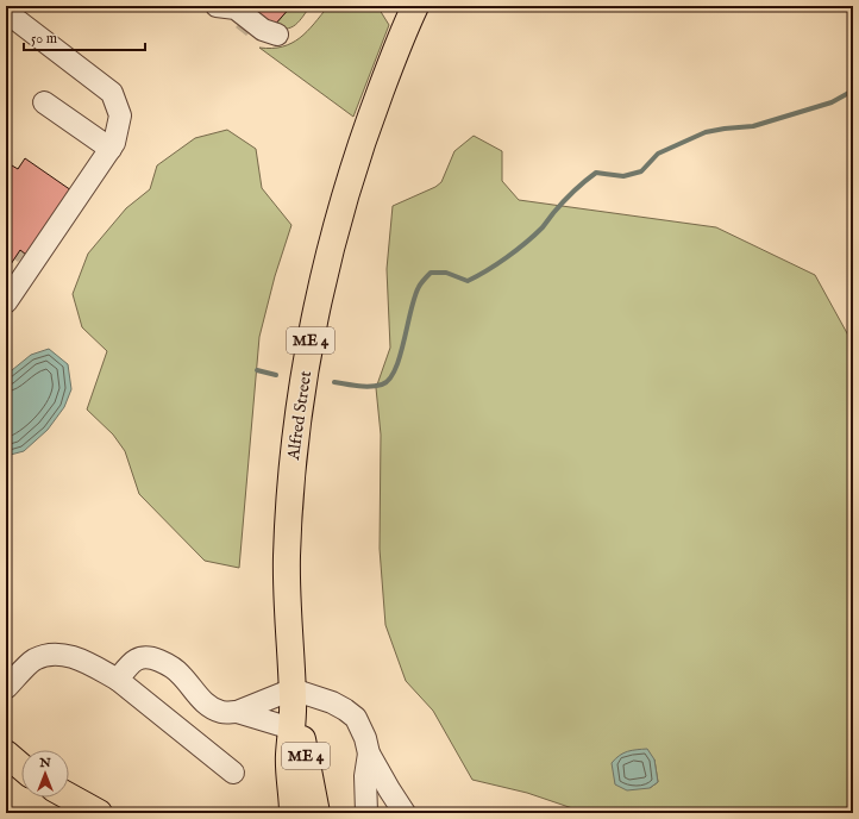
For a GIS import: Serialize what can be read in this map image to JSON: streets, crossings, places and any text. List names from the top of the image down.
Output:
{
  "streets": {
    "main road": ["ME 4", "Alfred Street"]
  },
  "scale_bar": "50 m",
  "north": "top"
}
